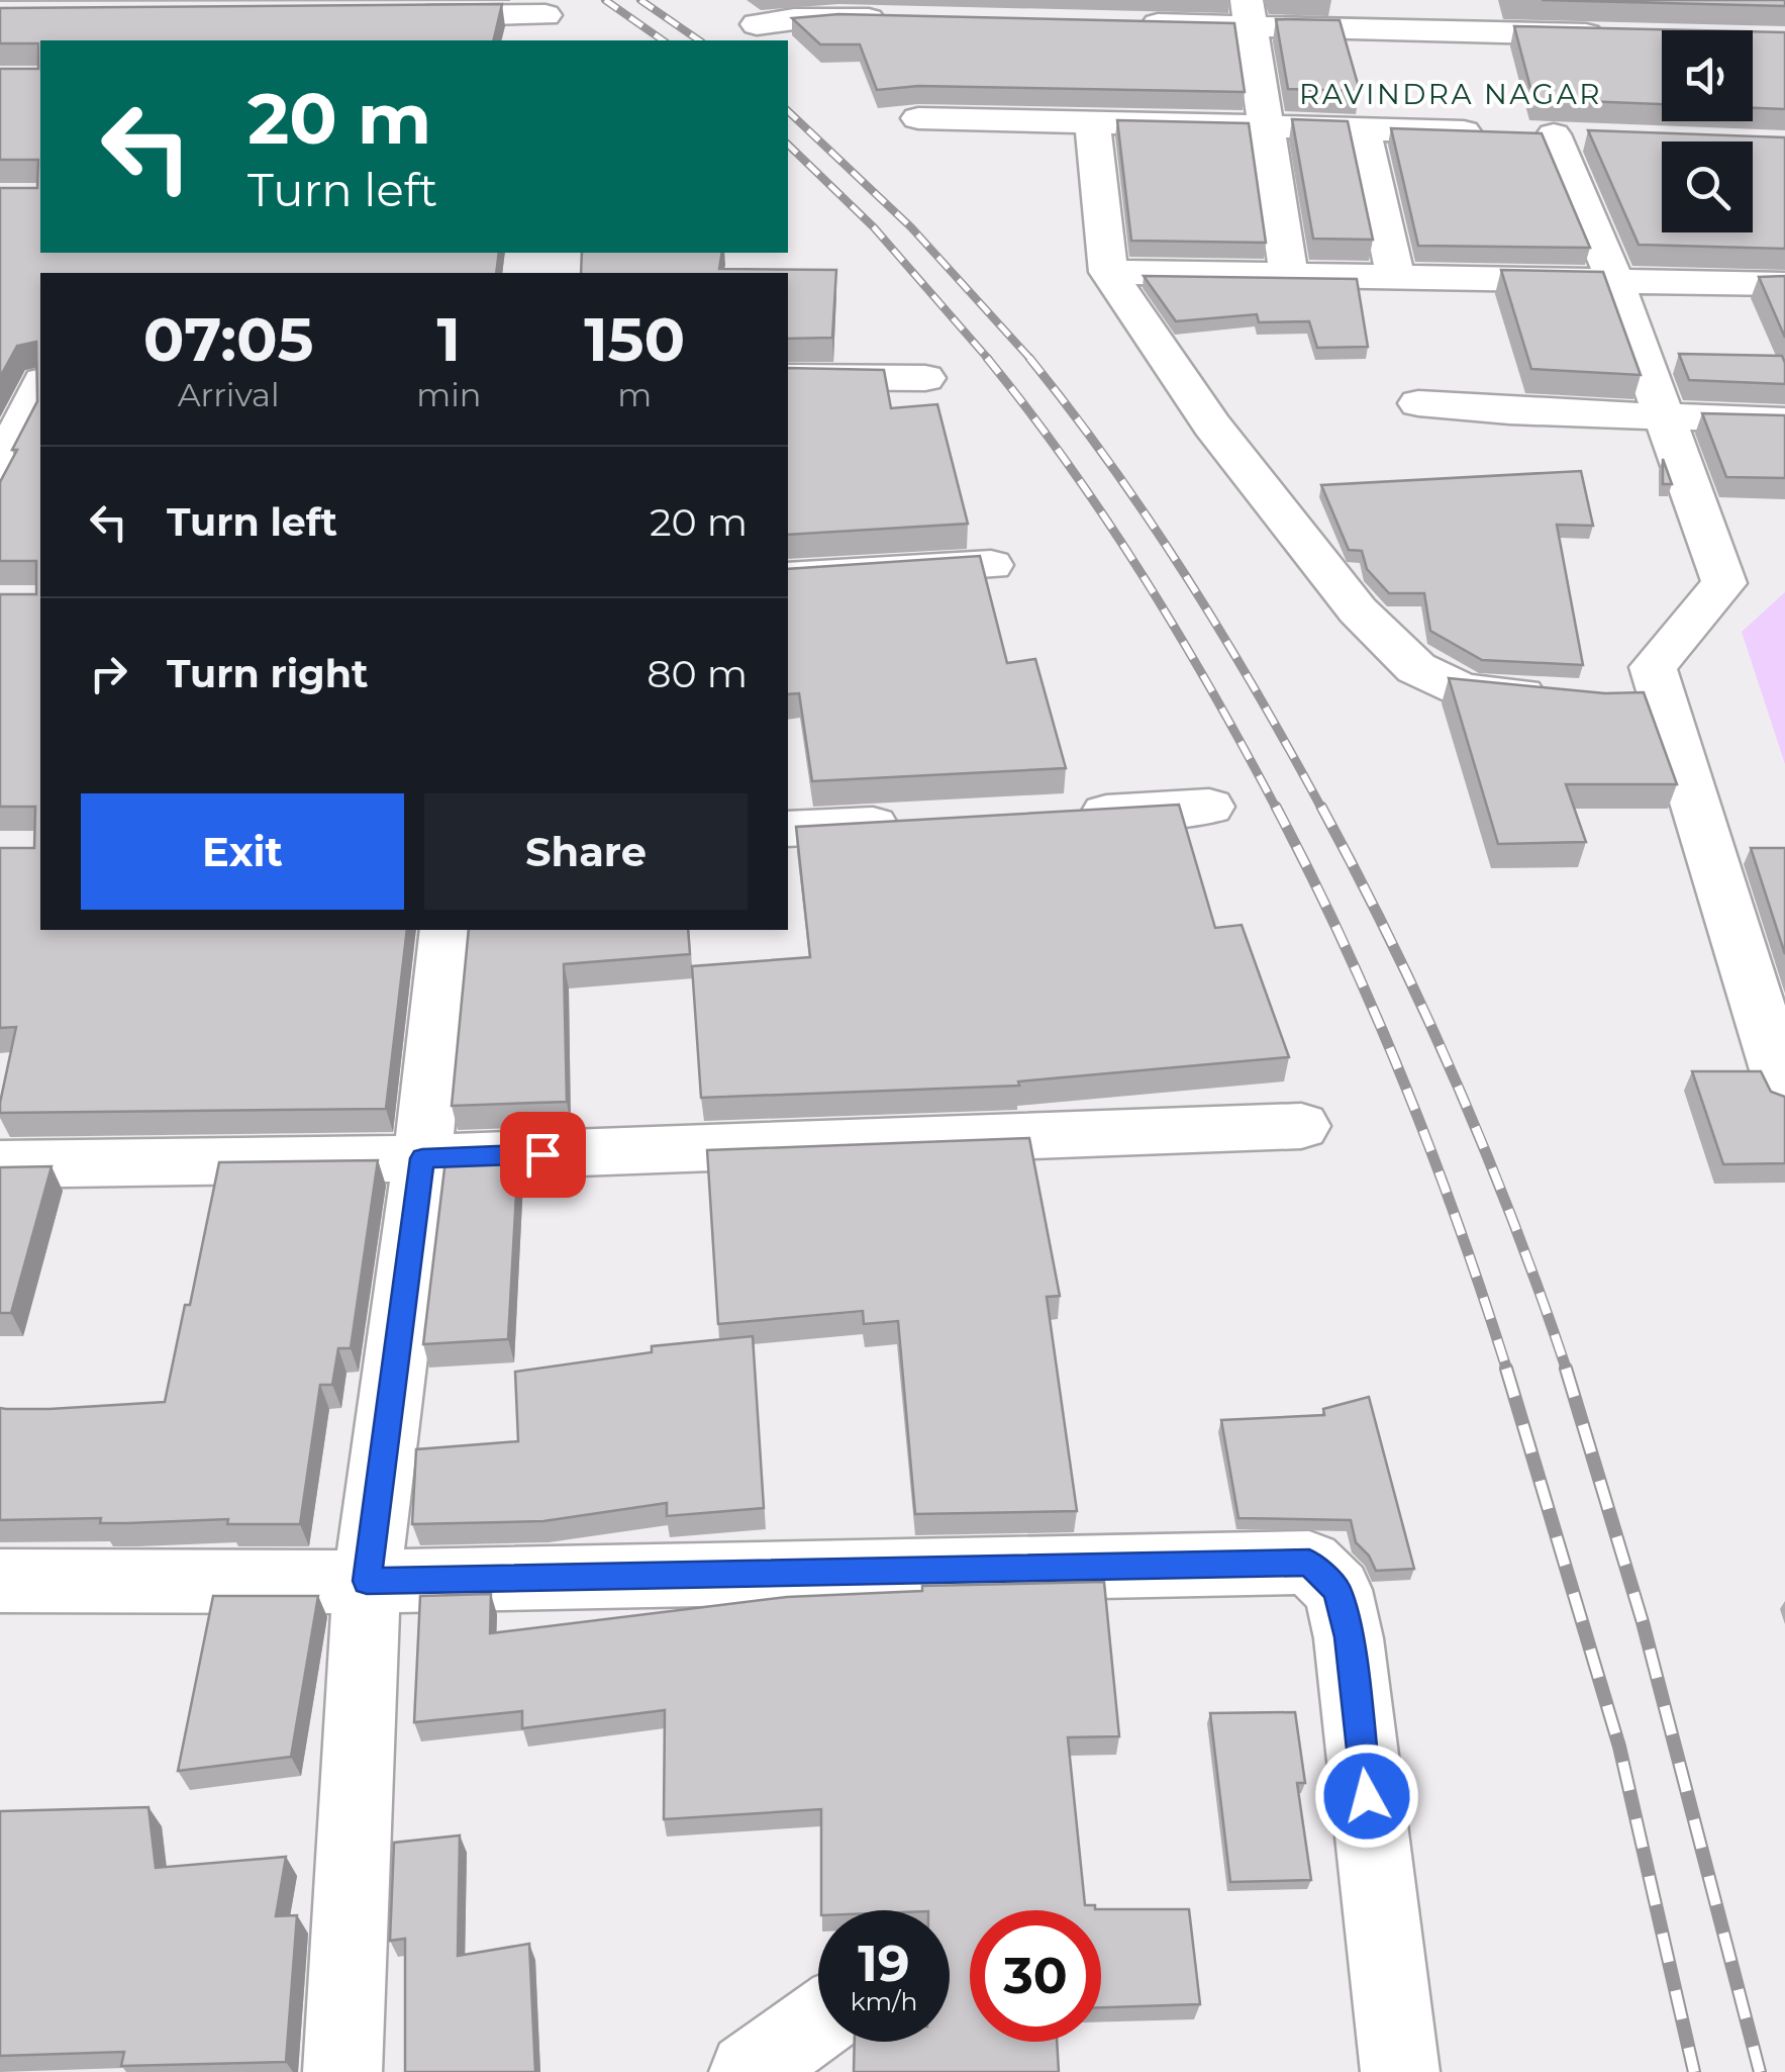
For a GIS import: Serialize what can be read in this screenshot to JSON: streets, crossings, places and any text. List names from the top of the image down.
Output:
{
  "districts": ["RAVINDRA NAGAR"],
  "page": {
    "turn": ["20 m", "Turn left"],
    "eta": [
      "07:05",
      "Arrival",
      "1",
      "min",
      "150",
      "m"
    ],
    "list": [
      {
        "name": "Turn left",
        "value": "20 m"
      },
      {
        "name": "Turn right",
        "value": "80 m"
      }
    ],
    "buttons": ["Exit", "Share"],
    "speed": "19 km/h",
    "limit": "30"
  }
}
